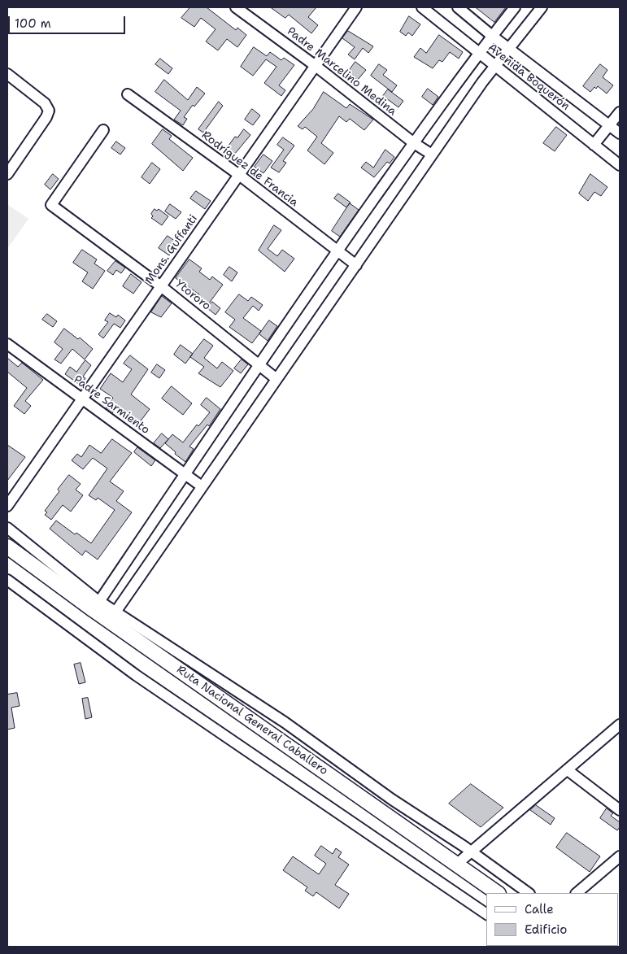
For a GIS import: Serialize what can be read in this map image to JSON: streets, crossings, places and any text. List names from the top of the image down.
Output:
{
  "streets": {
    "highway": ["Ruta Nacional General Caballero"],
    "street": [
      "Padre Marcelino Medina",
      "Avenida Boquerón",
      "Rodríguez de Francia",
      "Mons. Guffanti",
      "Ytororo",
      "Padre Sarmiento"
    ]
  },
  "crossings": [
    ["Padre Marcelino Medina", "Mons. Guffanti"],
    ["Rodríguez de Francia", "Mons. Guffanti"],
    ["Mons. Guffanti", "Ytororo"],
    ["Mons. Guffanti", "Padre Sarmiento"]
  ],
  "legend": ["Calle", "Edificio"],
  "scale_bar": "100 m"
}
